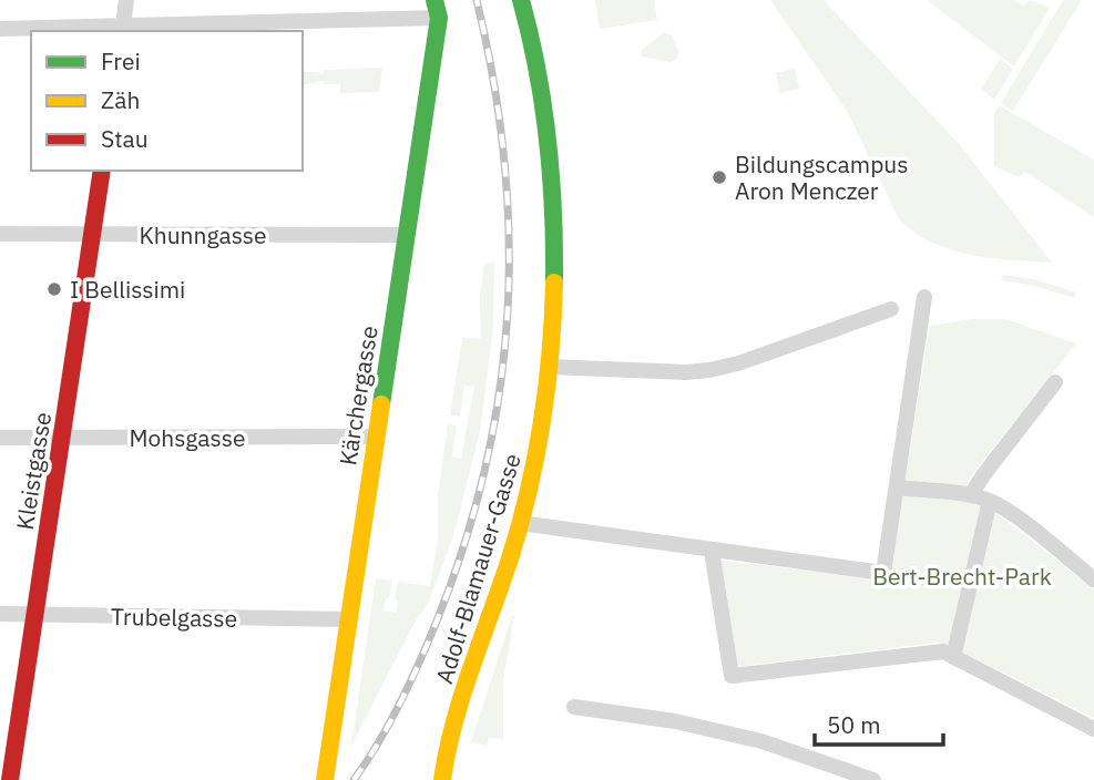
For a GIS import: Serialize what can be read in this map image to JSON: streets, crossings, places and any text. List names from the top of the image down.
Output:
{
  "streets": {
    "street": [
      "Khunngasse",
      "Kärchergasse",
      "Mohsgasse",
      "Kleistgasse",
      "Adolf-Blamauer-Gasse",
      "Trubelgasse"
    ]
  },
  "crossings": [
    ["Khunngasse", "Kärchergasse"],
    ["Khunngasse", "Kleistgasse"],
    ["Kärchergasse", "Mohsgasse"],
    ["Kärchergasse", "Trubelgasse"],
    ["Mohsgasse", "Kleistgasse"],
    ["Kleistgasse", "Trubelgasse"]
  ],
  "parks": ["Bert-Brecht-Park"],
  "places": ["Bildungscampus Aron Menczer", "I Bellissimi"],
  "legend": ["Frei", "Zäh", "Stau"],
  "scale_bar": "50 m"
}
